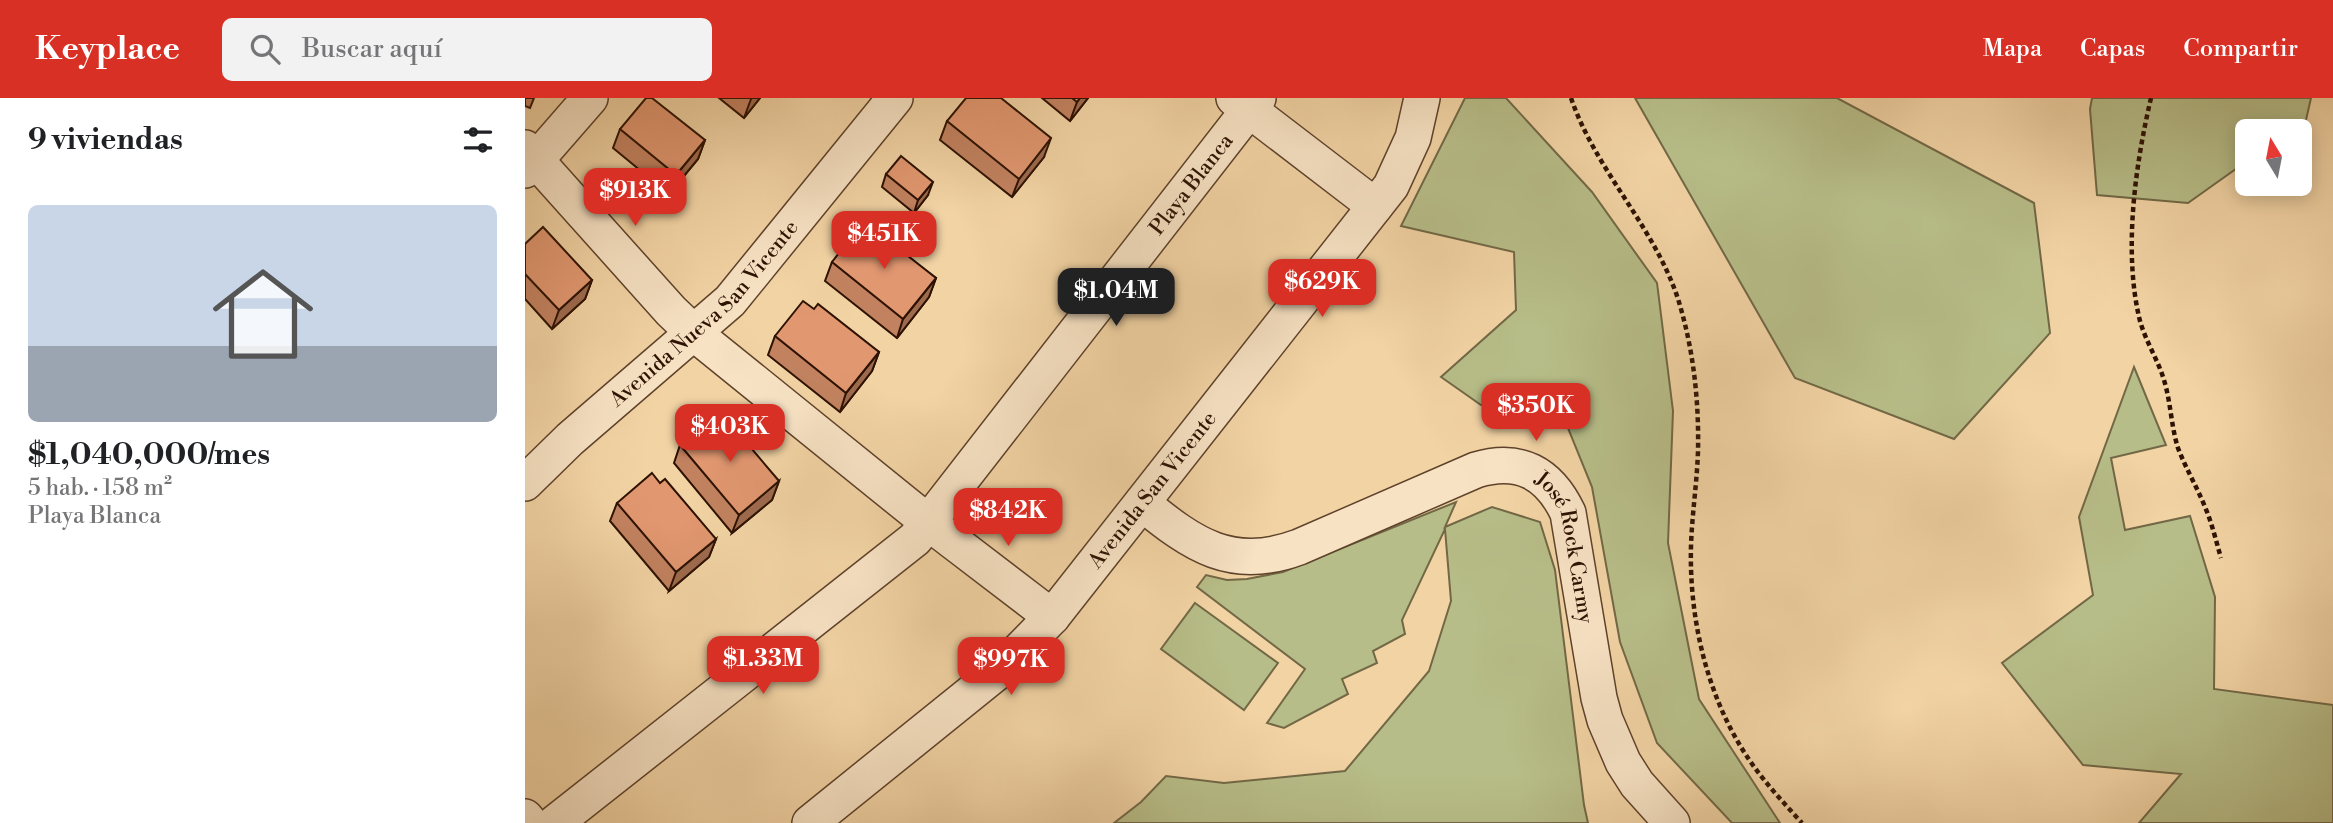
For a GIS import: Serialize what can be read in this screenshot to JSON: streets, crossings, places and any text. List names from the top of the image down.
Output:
{
  "streets": {
    "street": [
      "Playa Blanca",
      "Avenida Nueva San Vicente",
      "Avenida San Vicente",
      "José Rock Carmy"
    ]
  },
  "crossings": [
    ["Avenida San Vicente", "José Rock Carmy"]
  ],
  "north": "top",
  "page": {
    "header": "Keyplace",
    "search": "Buscar aquí",
    "nav": ["Mapa", "Capas", "Compartir"],
    "heading": "9 viviendas",
    "price": [
      "$913K",
      "$451K",
      "$629K",
      "$1.04M",
      "$350K",
      "$403K",
      "$842K",
      "$1.33M",
      "$997K"
    ],
    "list": [
      {
        "name": "$1,040,000/mes",
        "note": "5 hab. · 158 m² · Playa Blanca"
      }
    ]
  }
}
